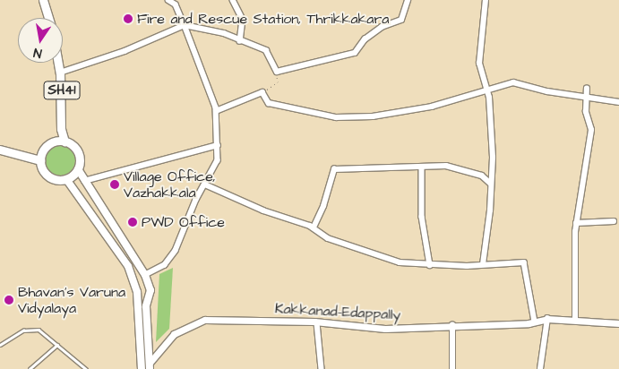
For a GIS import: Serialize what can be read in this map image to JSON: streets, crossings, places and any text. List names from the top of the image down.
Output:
{
  "streets": {
    "main road": ["SH41"],
    "street": ["Kakkanad-Edappally"]
  },
  "places": [
    "Fire and Rescue Station, Thrikkakara",
    "Village Office, Vazhakkala",
    "PWD Office",
    "Bhavan's Varuna Vidyalaya"
  ],
  "north": "bottom"
}
